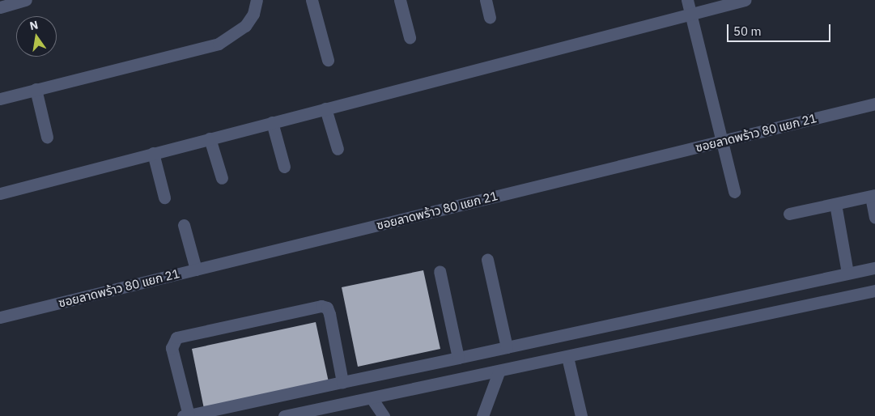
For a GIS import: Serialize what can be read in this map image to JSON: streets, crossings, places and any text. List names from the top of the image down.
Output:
{
  "streets": {
    "street": ["ซอยลาดพร้าว 80 แยก 21"]
  },
  "scale_bar": "50 m",
  "north": "top"
}
